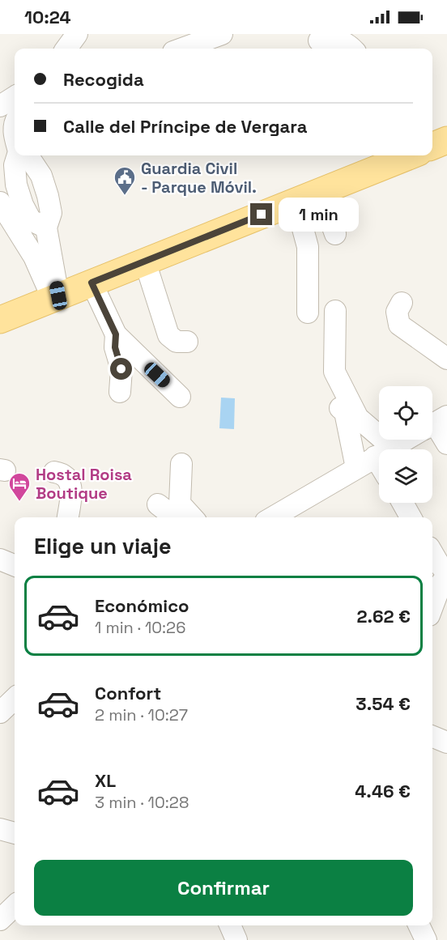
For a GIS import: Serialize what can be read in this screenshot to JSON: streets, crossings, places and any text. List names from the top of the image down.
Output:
{
  "places": {
    "public building": ["Guardia Civil - Parque Móvil."],
    "hotel": ["Hostal Roisa Boutique"]
  },
  "page": {
    "status": "10:24",
    "banner": ["Recogida", "Calle del Príncipe de Vergara"],
    "bubble": "1 min",
    "heading": "Elige un viaje",
    "list": [
      {
        "name": "Económico",
        "note": "1 min · 10:26",
        "value": "2.62 €"
      },
      {
        "name": "Confort",
        "note": "2 min · 10:27",
        "value": "3.54 €"
      },
      {
        "name": "XL",
        "note": "3 min · 10:28",
        "value": "4.46 €"
      }
    ],
    "buttons": "Confirmar"
  }
}
